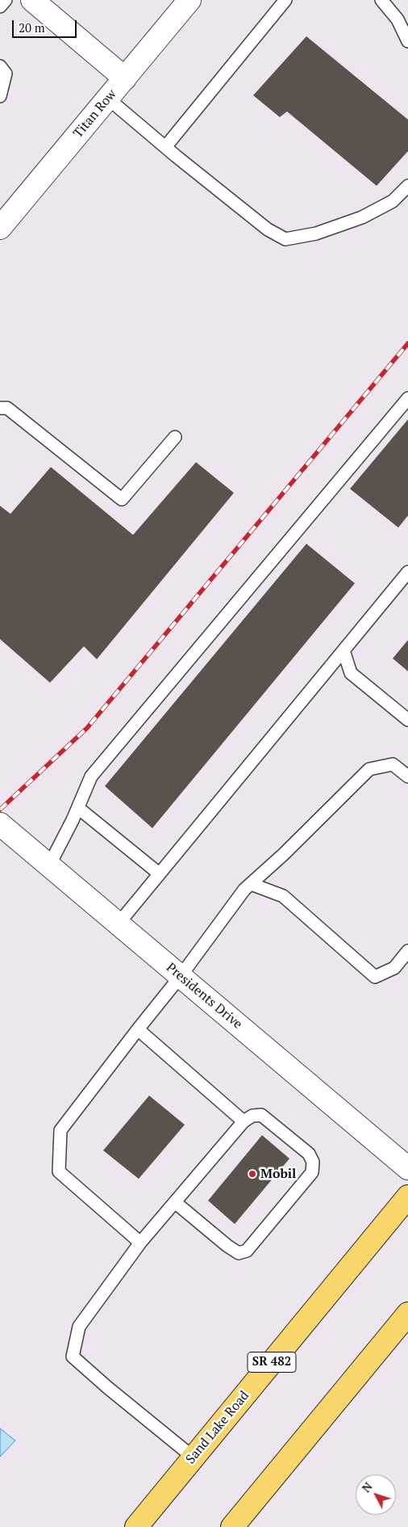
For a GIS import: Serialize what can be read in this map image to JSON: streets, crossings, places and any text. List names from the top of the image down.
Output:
{
  "streets": {
    "main road": ["SR 482", "Sand Lake Road"],
    "street": ["Titan Row", "Presidents Drive"]
  },
  "places": ["Mobil"],
  "scale_bar": "20 m",
  "north": "top left"
}
